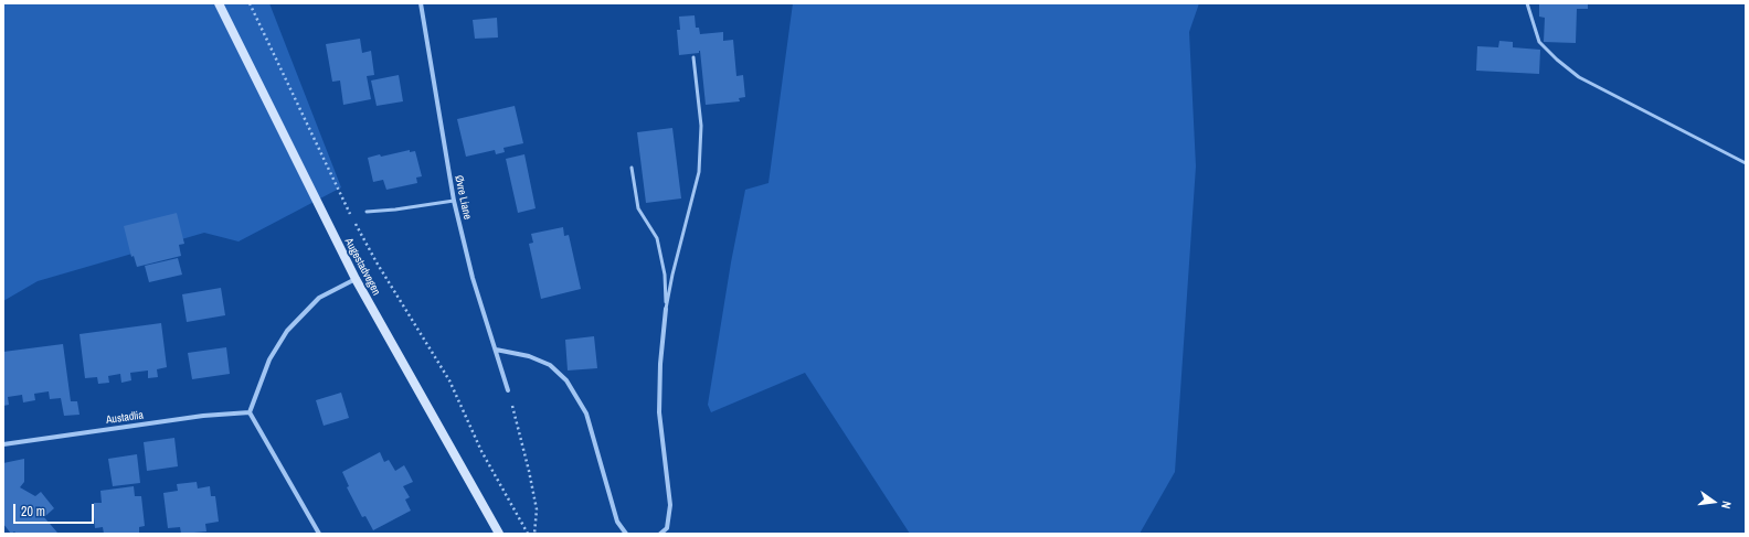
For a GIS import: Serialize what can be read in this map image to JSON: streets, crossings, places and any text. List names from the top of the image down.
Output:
{
  "streets": {
    "main road": ["Augestadvegen"],
    "street": ["Øvre Liane", "Austadlia"]
  },
  "scale_bar": "20 m",
  "north": "right"
}
